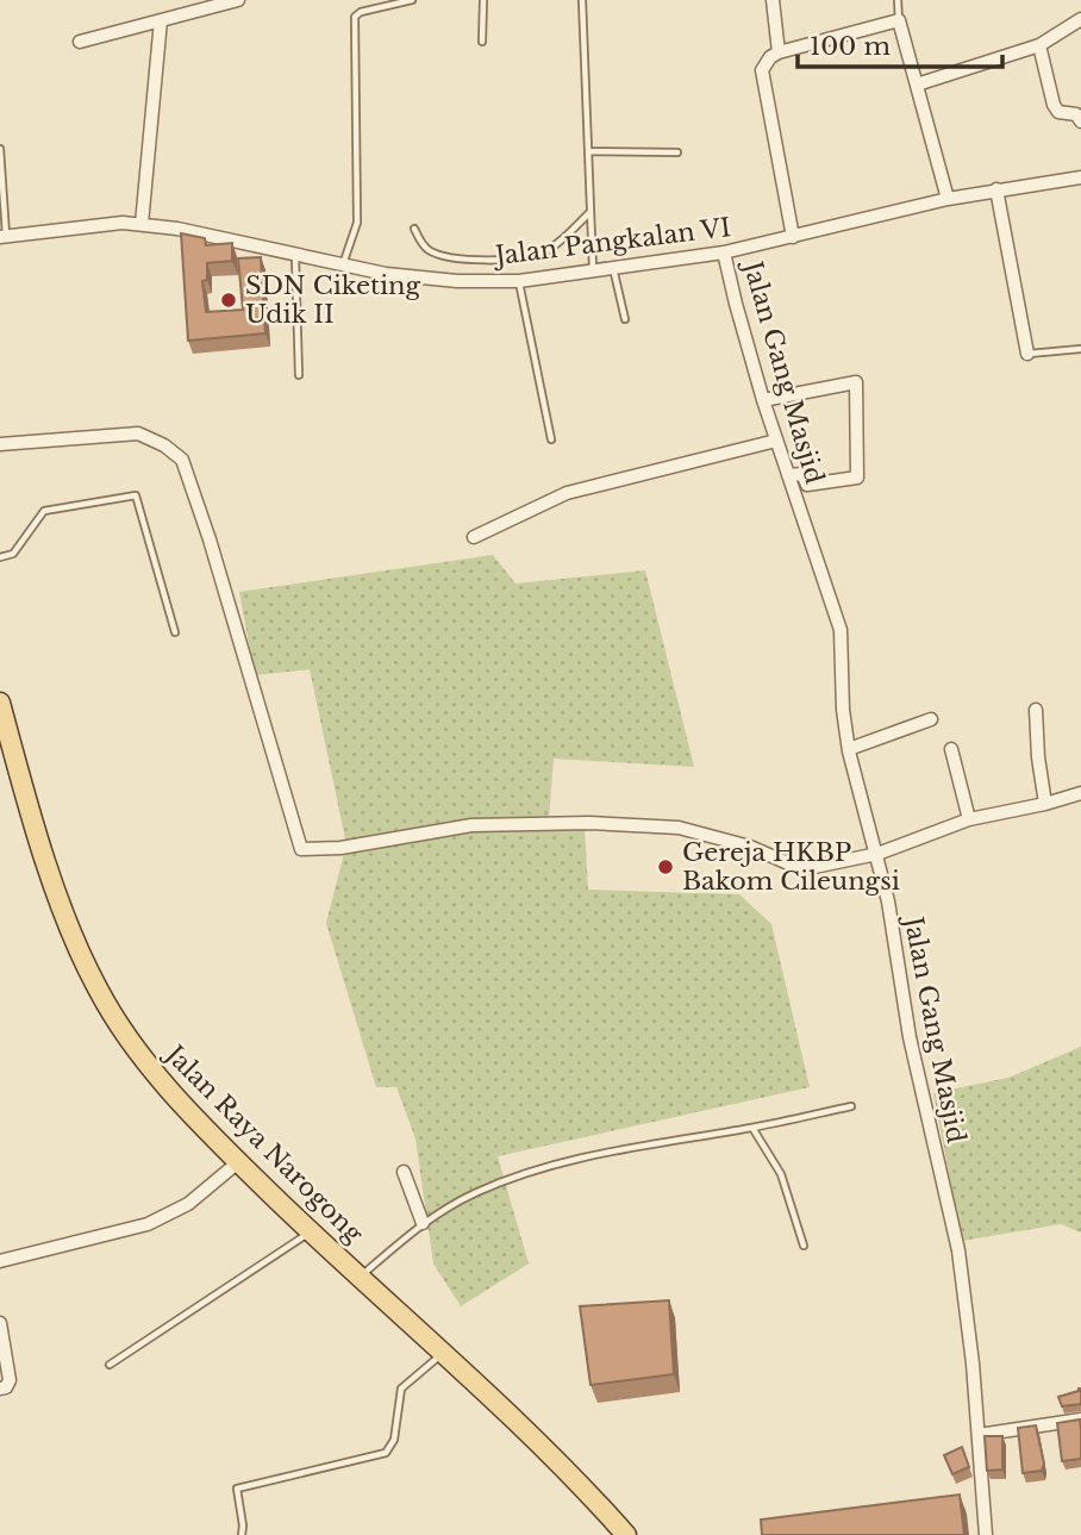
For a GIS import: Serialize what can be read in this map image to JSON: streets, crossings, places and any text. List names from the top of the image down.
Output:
{
  "streets": {
    "main road": ["Jalan Raya Narogong"],
    "street": ["Jalan Pangkalan VI", "Jalan Gang Masjid"]
  },
  "crossings": [
    ["Jalan Pangkalan VI", "Jalan Gang Masjid"]
  ],
  "places": ["SDN Ciketing Udik II", "Gereja HKBP Bakom Cileungsi"],
  "scale_bar": "100 m"
}
